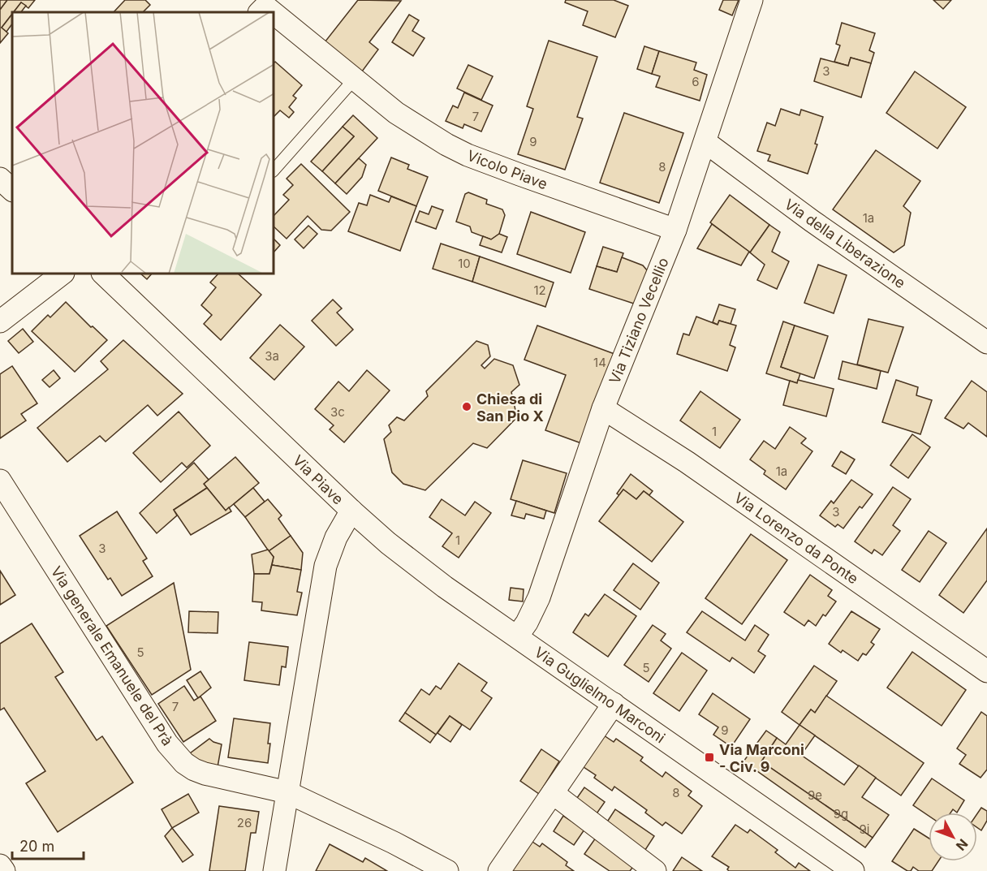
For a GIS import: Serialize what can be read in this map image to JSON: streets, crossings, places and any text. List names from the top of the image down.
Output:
{
  "streets": {
    "street": [
      "Vicolo Piave",
      "Via della Liberazione",
      "Via Tiziano Vecellio",
      "Via Piave",
      "Via Lorenzo da Ponte",
      "Via generale Emanuele del Prà",
      "Via Guglielmo Marconi"
    ]
  },
  "crossings": [
    ["Vicolo Piave", "Via Tiziano Vecellio"],
    ["Via della Liberazione", "Via Tiziano Vecellio"],
    ["Via Tiziano Vecellio", "Via Lorenzo da Ponte"],
    ["Via Tiziano Vecellio", "Via Guglielmo Marconi"],
    ["Via Piave", "Via generale Emanuele del Prà"],
    ["Via Piave", "Via Guglielmo Marconi"]
  ],
  "places": {
    "other": ["Chiesa di San Pio X"],
    "transit": ["Via Marconi - Civ. 9"]
  },
  "house_numbers": [
    "3",
    "6",
    "7",
    "9",
    "8",
    "1a",
    "10",
    "12",
    "3a",
    "14",
    "3c",
    "1",
    "1a",
    "3",
    "1",
    "3",
    "5",
    "5",
    "7",
    "9",
    "8",
    "9e",
    "9g",
    "26",
    "9i"
  ],
  "scale_bar": "20 m",
  "north": "bottom right"
}
